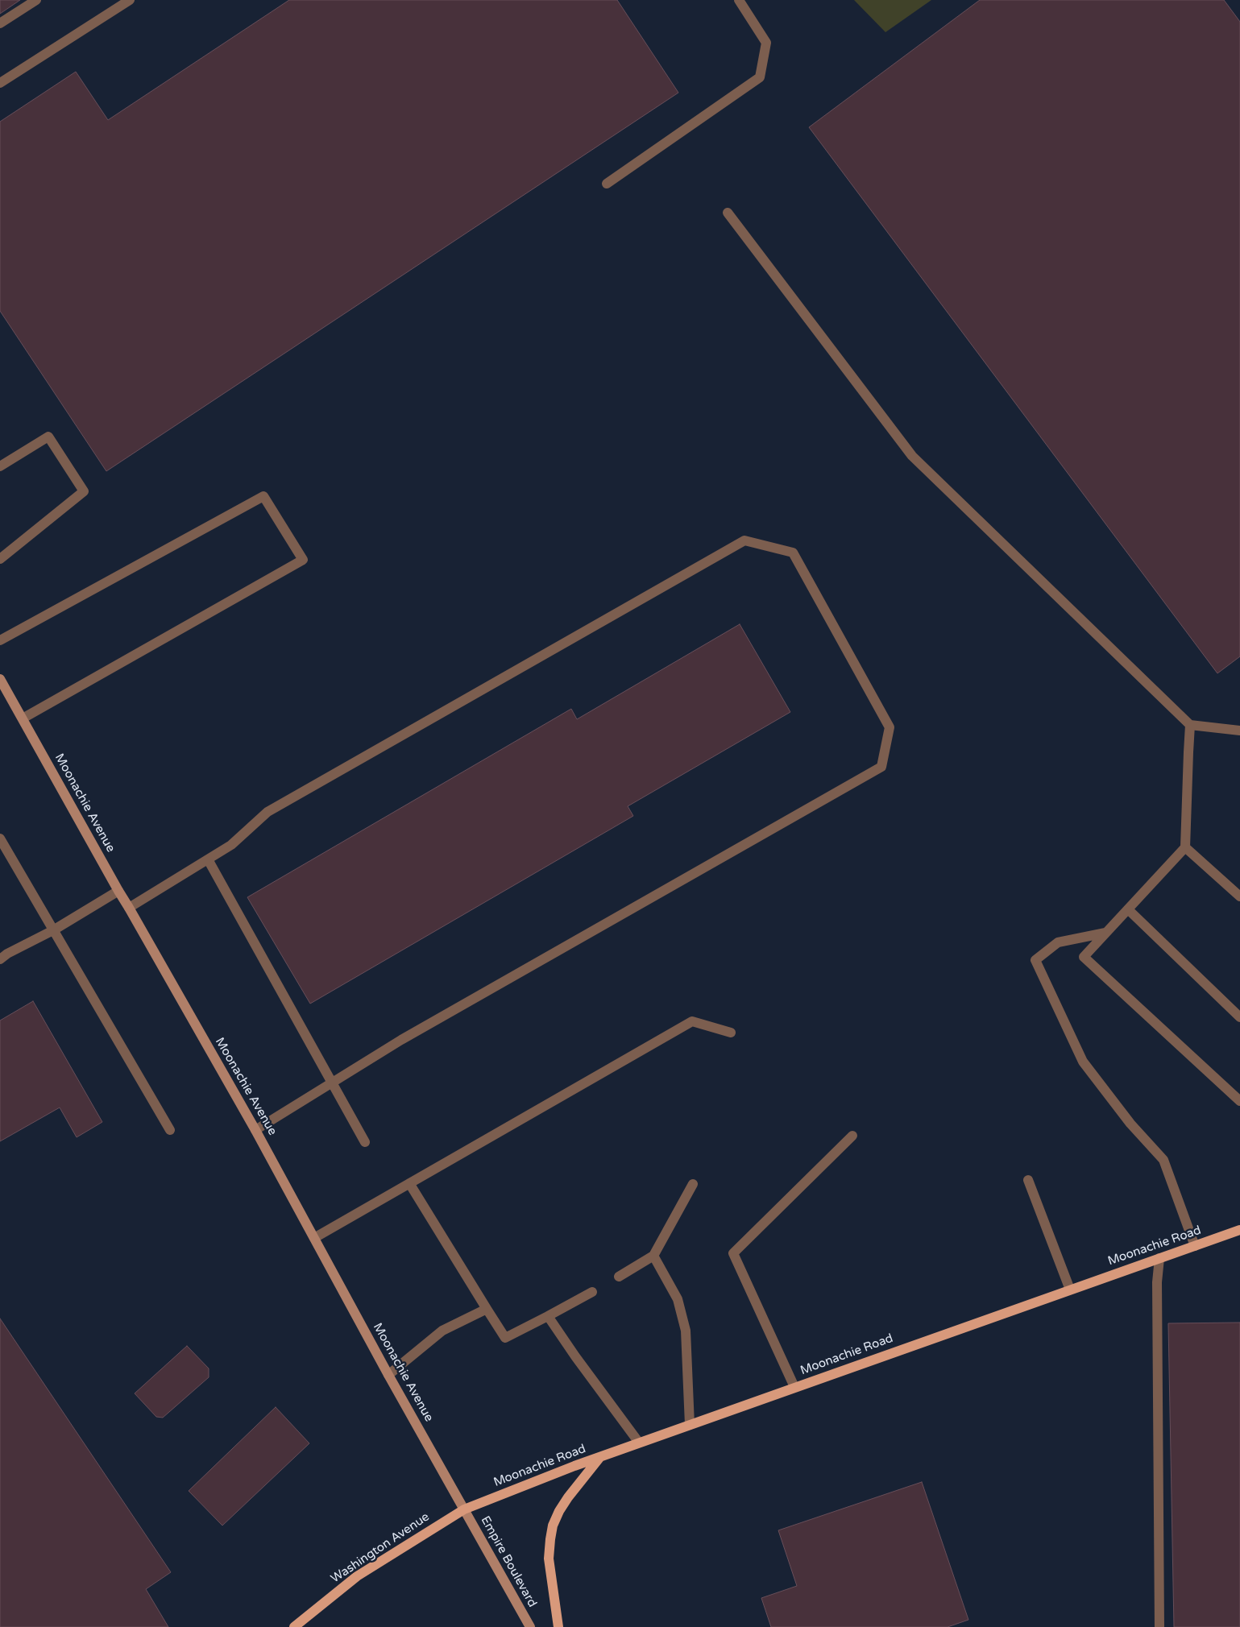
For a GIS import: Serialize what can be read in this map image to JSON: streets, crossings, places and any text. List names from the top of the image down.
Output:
{
  "streets": {
    "main road": [
      "Moonachie Avenue",
      "Moonachie Road",
      "Washington Avenue",
      "Empire Boulevard"
    ]
  },
  "crossings": [
    ["Moonachie Avenue", "Moonachie Road"],
    ["Moonachie Avenue", "Washington Avenue"],
    ["Moonachie Avenue", "Empire Boulevard"],
    ["Moonachie Road", "Washington Avenue"],
    ["Moonachie Road", "Empire Boulevard"],
    ["Washington Avenue", "Empire Boulevard"]
  ]
}
